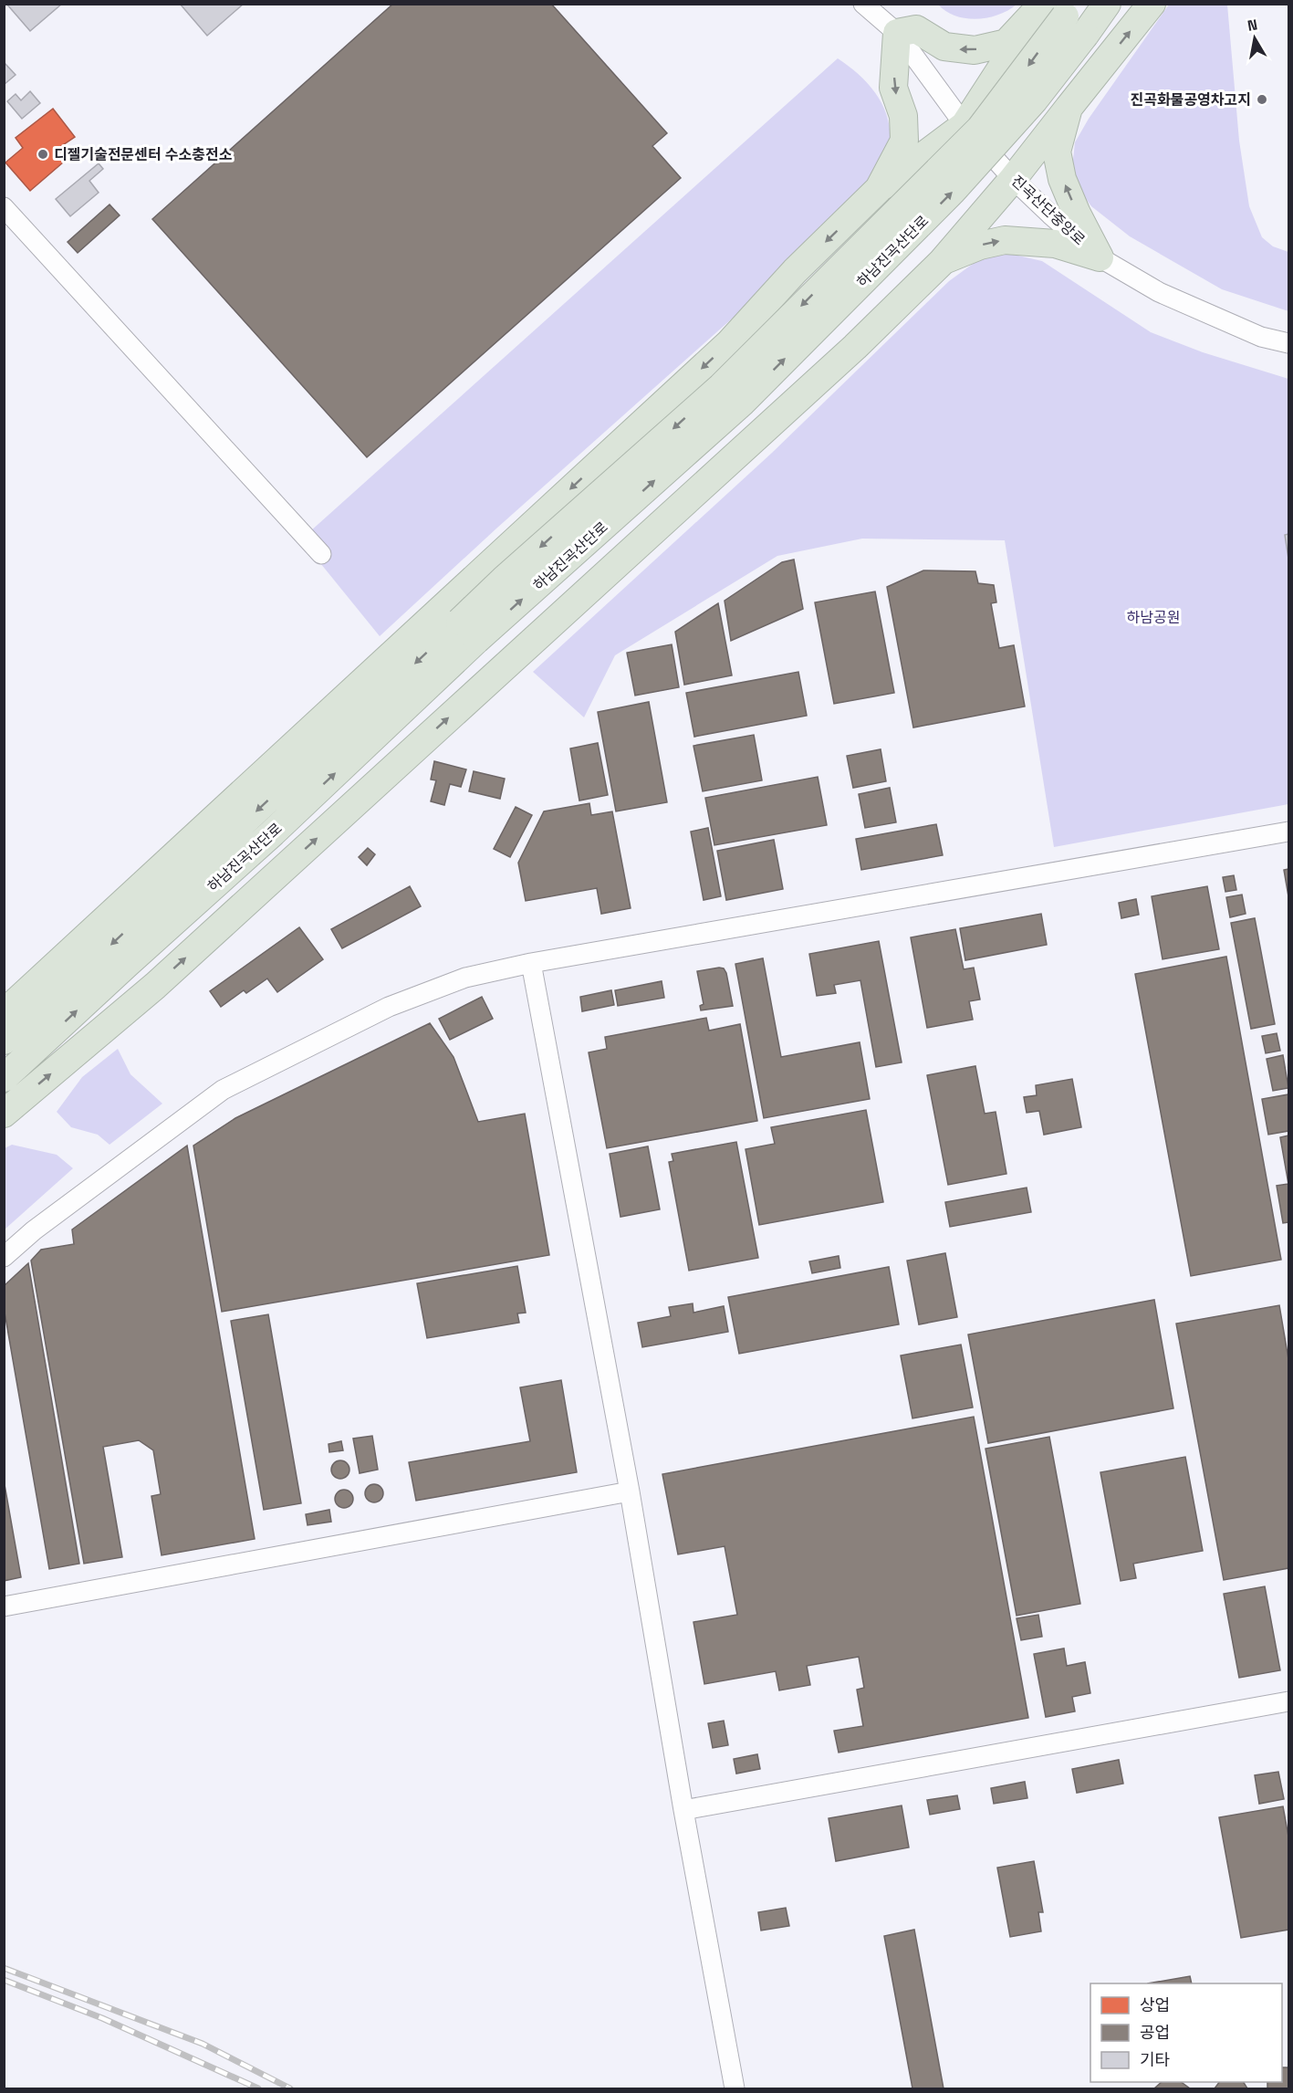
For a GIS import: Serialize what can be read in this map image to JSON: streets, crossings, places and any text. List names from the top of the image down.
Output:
{
  "streets": {
    "highway": ["하남진곡산단로"],
    "street": ["진곡산단중앙로"]
  },
  "parks": ["하남공원"],
  "places": ["진곡화물공영차고지", "디젤기술전문센터 수소충전소"],
  "legend": ["상업", "공업", "기타"],
  "north": "top"
}
